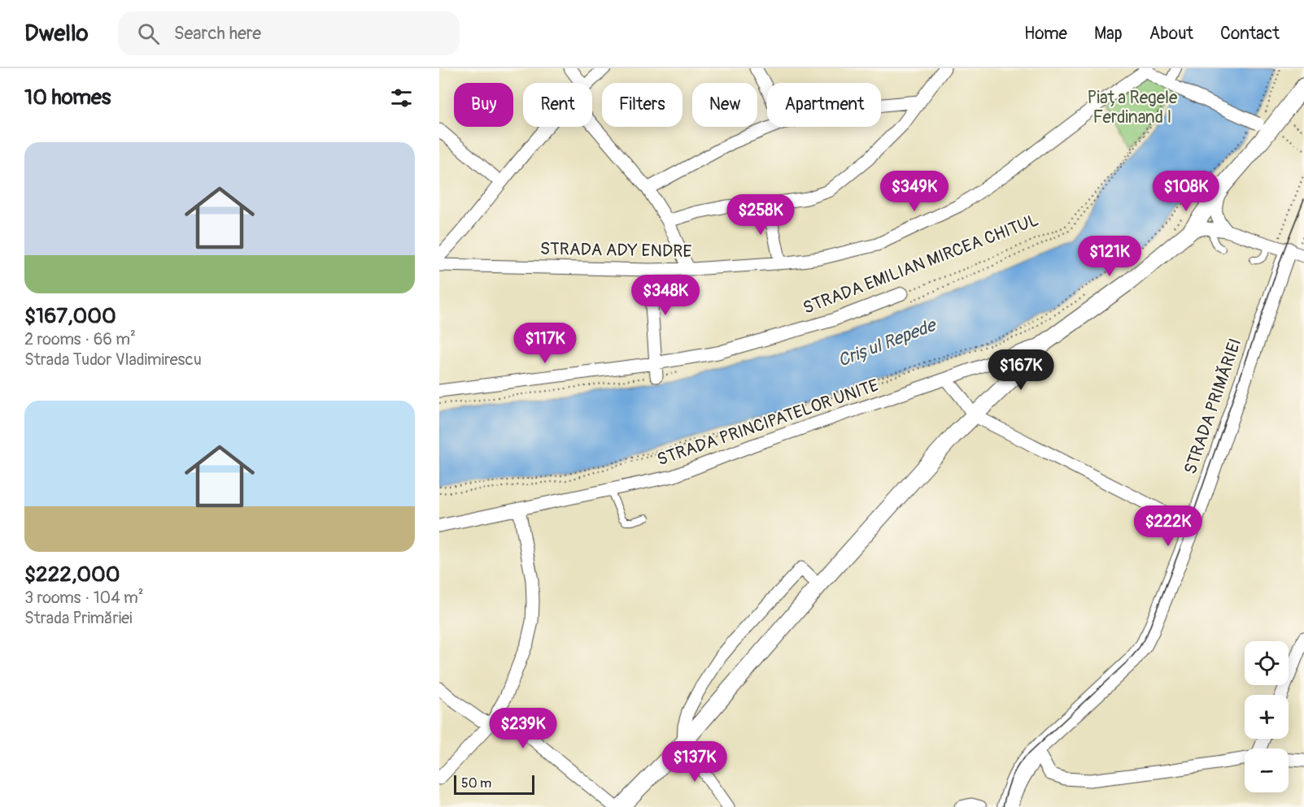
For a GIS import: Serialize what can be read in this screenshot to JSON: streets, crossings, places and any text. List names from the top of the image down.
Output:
{
  "streets": {
    "street": [
      "STRADA ADY ENDRE",
      "STRADA EMILIAN MIRCEA CHITUL",
      "STRADA PRIMĂRIEI",
      "STRADA PRINCIPATELOR UNITE"
    ]
  },
  "water": ["Crișul Repede"],
  "parks": ["Piața Regele Ferdinand I"],
  "scale_bar": "50 m",
  "page": {
    "header": "Dwello",
    "search": "Search here",
    "nav": [
      "Home",
      "Map",
      "About",
      "Contact"
    ],
    "heading": "10 homes",
    "chip": [
      "Buy",
      "Rent",
      "Filters",
      "New",
      "Apartment"
    ],
    "list": [
      {
        "name": "$167,000",
        "note": "2 rooms · 66 m² · Strada Tudor Vladimirescu"
      },
      {
        "name": "$222,000",
        "note": "3 rooms · 104 m² · Strada Primăriei"
      }
    ],
    "price": [
      "$349K",
      "$108K",
      "$258K",
      "$121K",
      "$348K",
      "$117K",
      "$167K",
      "$222K",
      "$239K",
      "$137K"
    ],
    "map_buttons": ["+", "−"],
    "scale": "50 m"
  }
}
